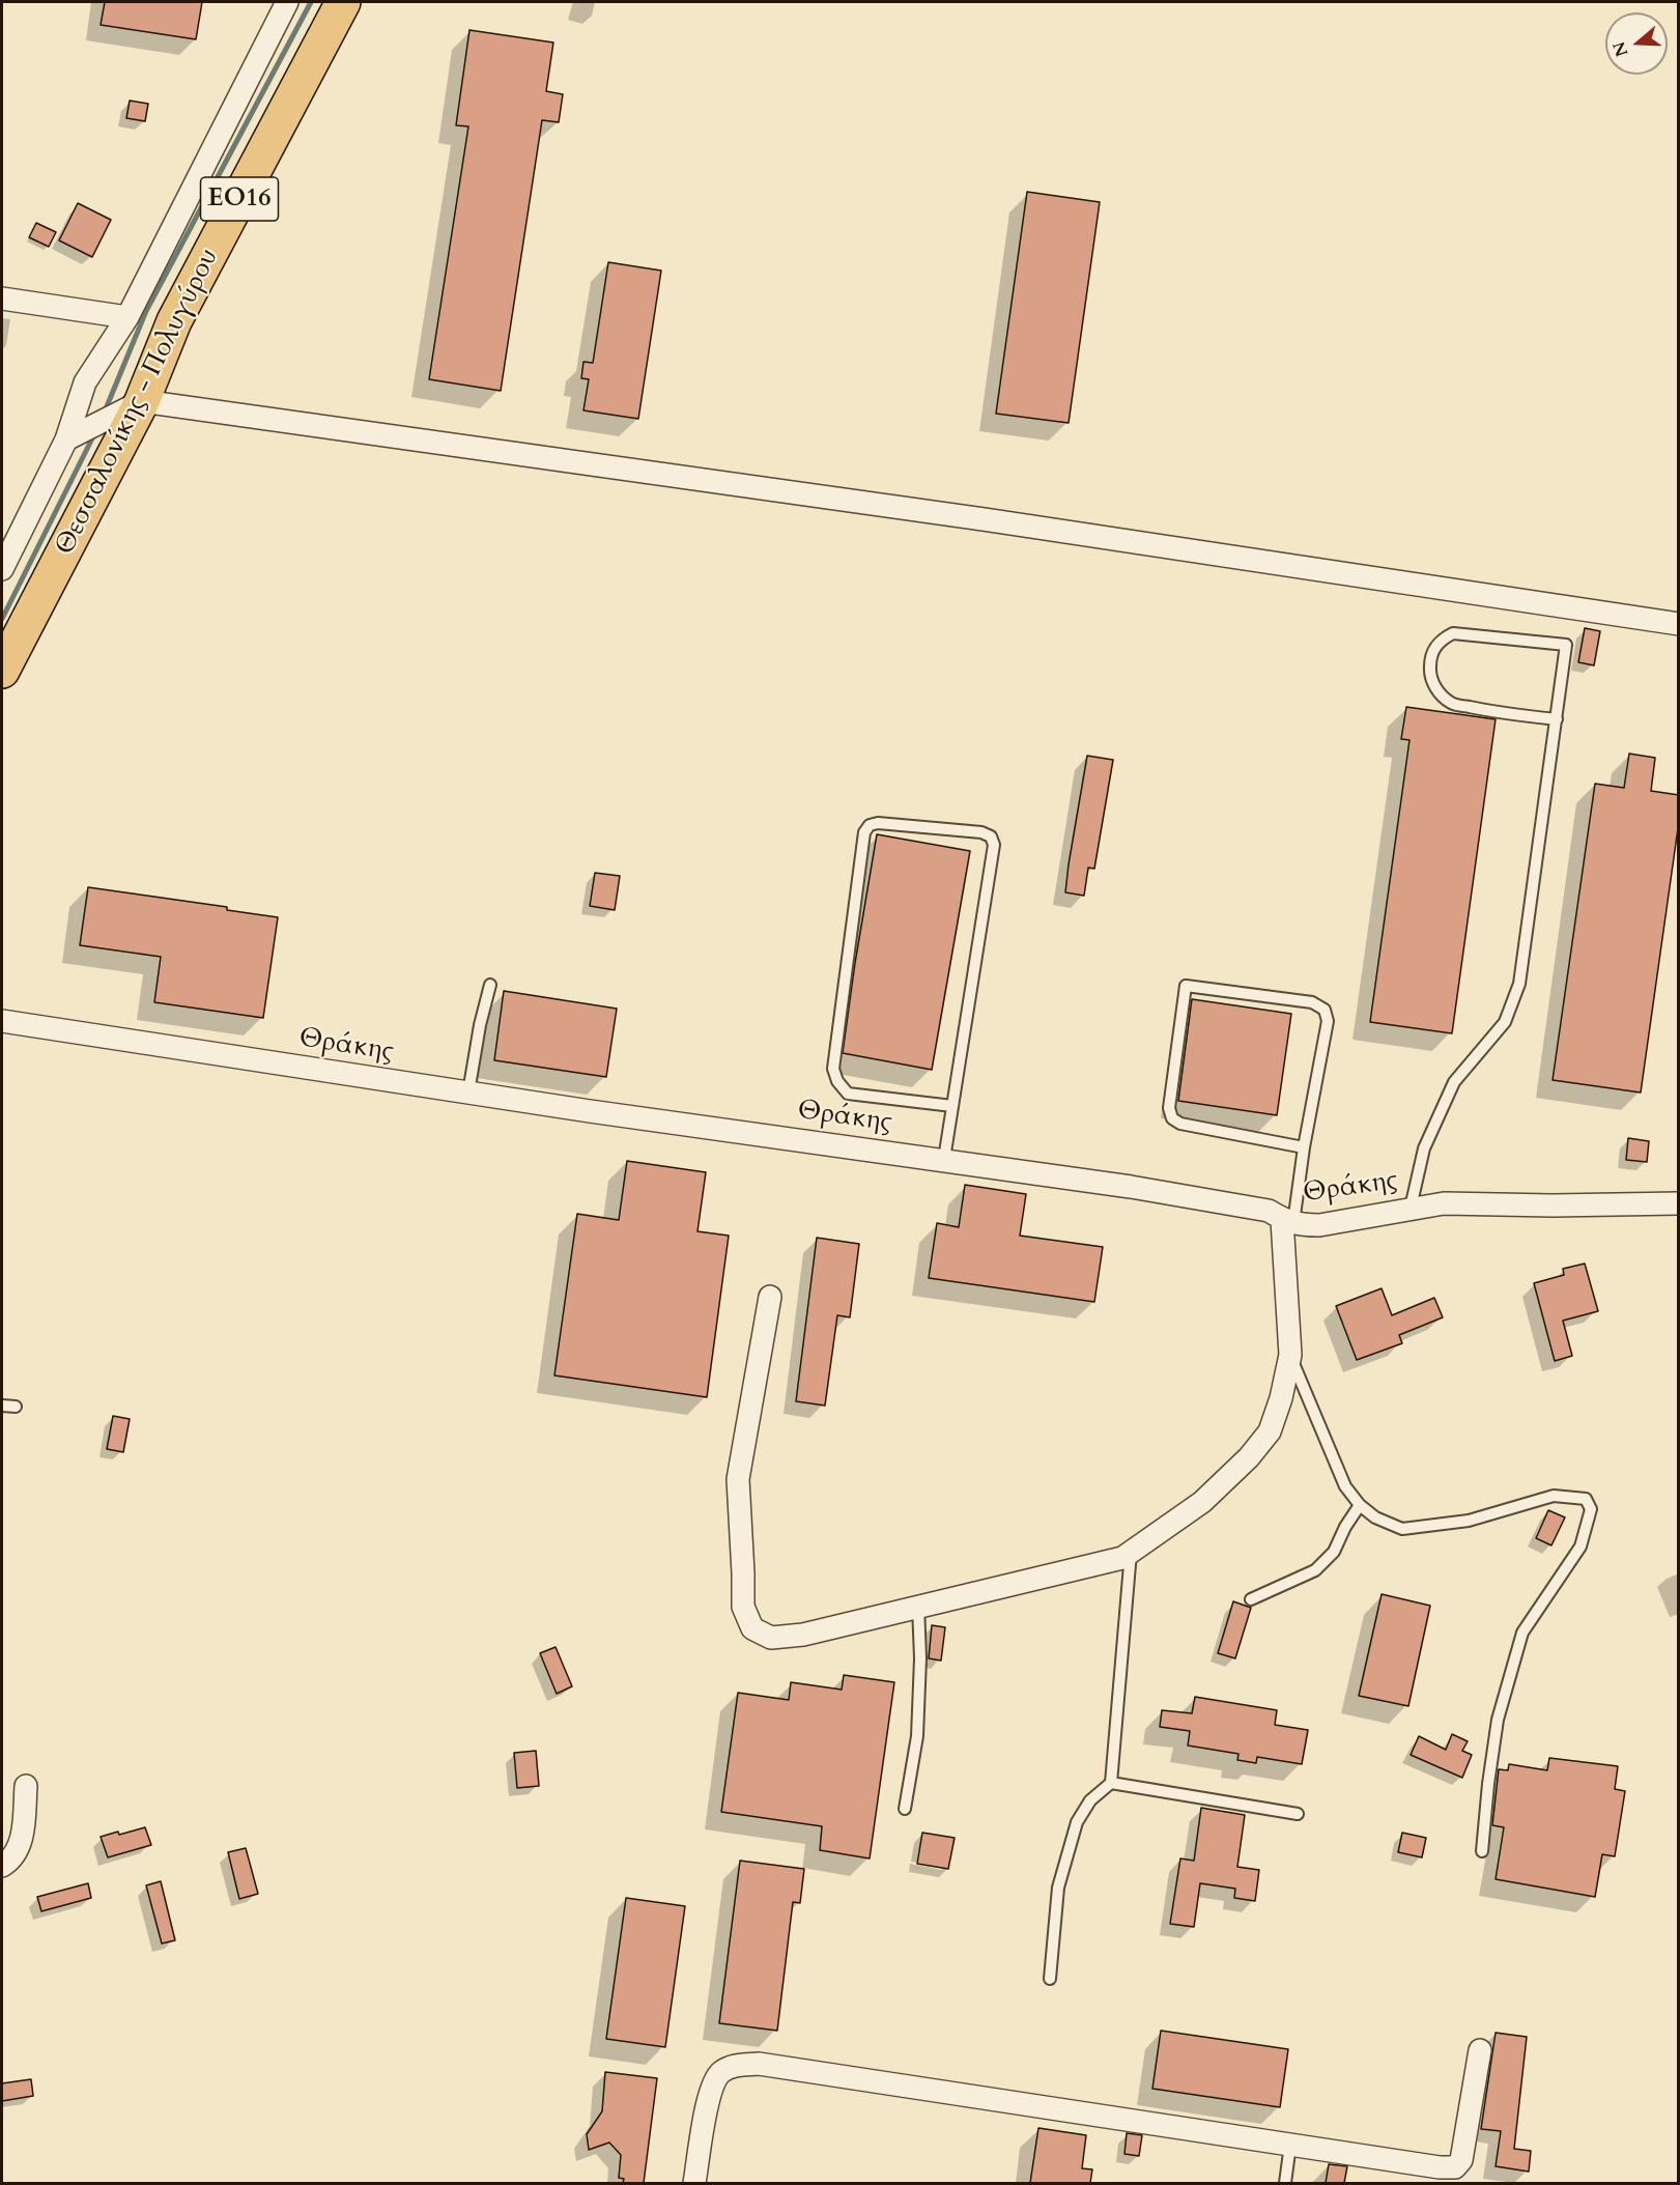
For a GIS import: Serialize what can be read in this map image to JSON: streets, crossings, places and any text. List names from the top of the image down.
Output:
{
  "streets": {
    "main road": ["ΕΟ16", "Θεσσαλονίκης - Πολυγύρου"],
    "street": ["Θράκης"]
  },
  "north": "left"
}
